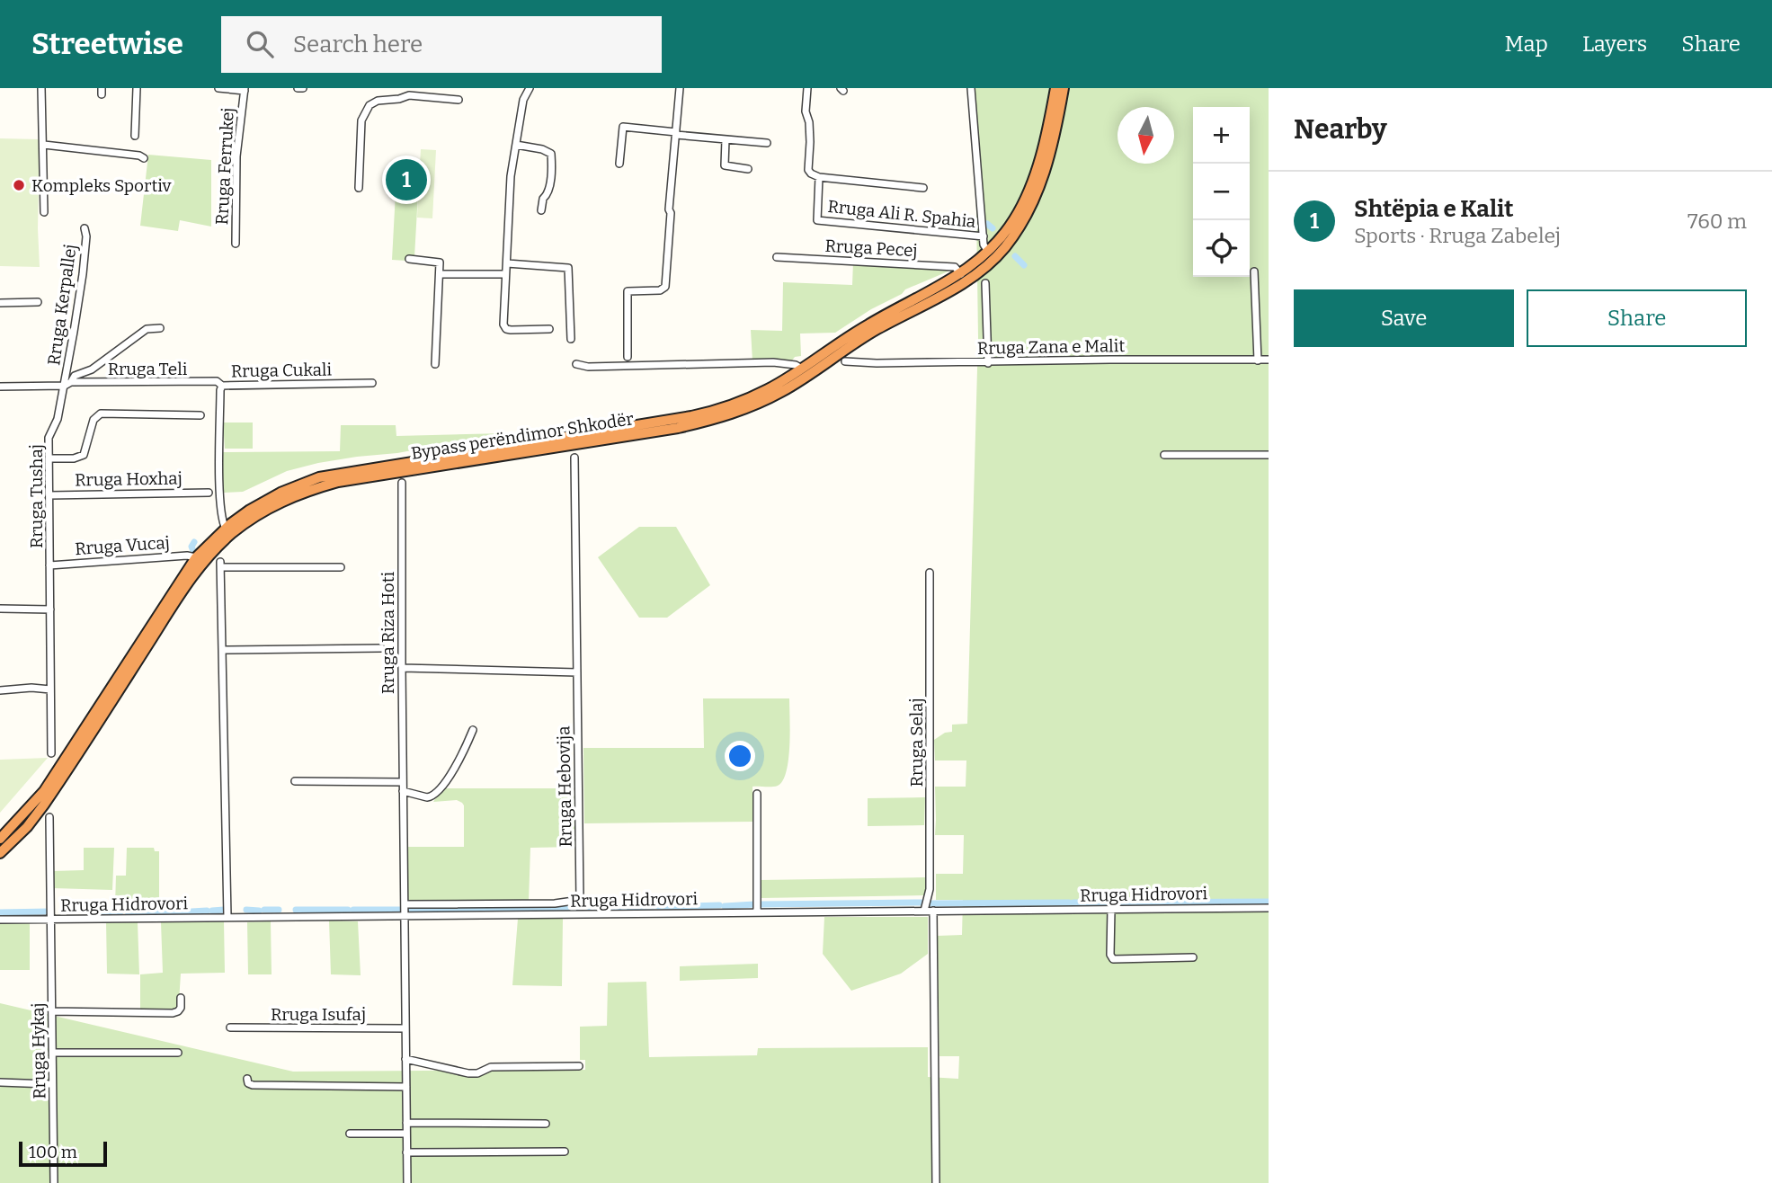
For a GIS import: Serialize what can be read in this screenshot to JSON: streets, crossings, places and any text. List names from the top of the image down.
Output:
{
  "streets": {
    "highway": ["Bypass perëndimor Shkodër"],
    "street": [
      "Rruga Ferrukej",
      "Rruga Ali R. Spahia",
      "Rruga Pecej",
      "Rruga Kerpallej",
      "Rruga Zana e Malit",
      "Rruga Teli",
      "Rruga Cukali",
      "Rruga Hoxhaj",
      "Rruga Tushaj",
      "Rruga Vucaj",
      "Rruga Riza Hoti",
      "Rruga Selaj",
      "Rruga Hebovija",
      "Rruga Hidrovori",
      "Rruga Isufaj",
      "Rruga Hykaj"
    ]
  },
  "crossings": [
    ["Rruga Pecej", "Bypass perëndimor Shkodër"],
    ["Rruga Kerpallej", "Rruga Teli"],
    ["Rruga Kerpallej", "Rruga Tushaj"],
    ["Rruga Teli", "Rruga Cukali"],
    ["Rruga Teli", "Rruga Tushaj"],
    ["Rruga Cukali", "Bypass perëndimor Shkodër"],
    ["Bypass perëndimor Shkodër", "Rruga Vucaj"],
    ["Rruga Hoxhaj", "Rruga Tushaj"],
    ["Rruga Tushaj", "Rruga Vucaj"],
    ["Rruga Riza Hoti", "Rruga Hebovija"],
    ["Rruga Riza Hoti", "Rruga Hidrovori"],
    ["Rruga Selaj", "Rruga Hidrovori"],
    ["Rruga Hidrovori", "Rruga Hykaj"]
  ],
  "places": ["Kompleks Sportiv"],
  "scale_bar": "100 m",
  "north": "bottom",
  "page": {
    "header": "Streetwise",
    "search": "Search here",
    "nav": ["Map", "Layers", "Share"],
    "heading": "Nearby",
    "map_buttons": ["+", "−"],
    "pins": "1",
    "list": [
      {
        "mark": "1",
        "name": "Shtëpia e Kalit",
        "note": "Sports · Rruga Zabelej",
        "value": "760 m"
      }
    ],
    "buttons": ["Save", "Share"],
    "scale": "100 m"
  }
}
